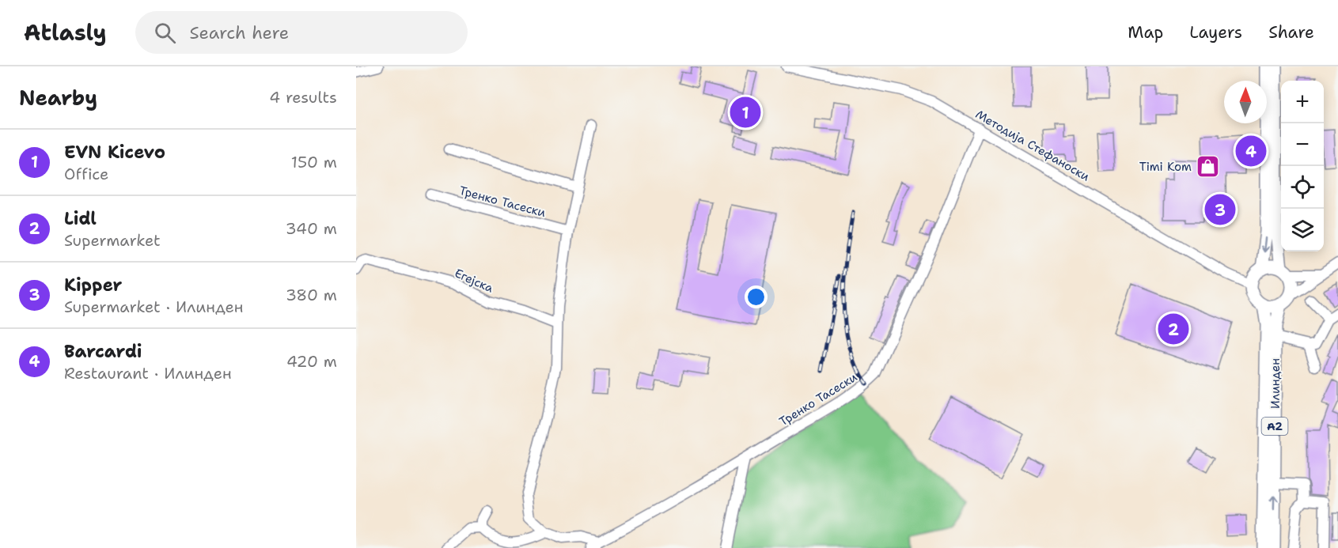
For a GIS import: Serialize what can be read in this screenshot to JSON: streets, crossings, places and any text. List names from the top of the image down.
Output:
{
  "streets": {
    "main road": ["Илинден", "A2"],
    "street": ["Методија Стефаноски", "Тренко Тасески", "Егејска"]
  },
  "crossings": [
    ["Методија Стефаноски", "Тренко Тасески"],
    ["Методија Стефаноски", "Илинден"]
  ],
  "places": {
    "shop": ["Timi Kom"]
  },
  "north": "top",
  "page": {
    "header": "Atlasly",
    "search": "Search here",
    "nav": ["Map", "Layers", "Share"],
    "heading": ["Nearby", "4 results"],
    "map_buttons": ["+", "−"],
    "pins": [
      "1",
      "4",
      "3",
      "2"
    ],
    "list": [
      {
        "mark": "1",
        "name": "EVN Kicevo",
        "note": "Office",
        "value": "150 m"
      },
      {
        "mark": "2",
        "name": "Lidl",
        "note": "Supermarket",
        "value": "340 m"
      },
      {
        "mark": "3",
        "name": "Kipper",
        "note": "Supermarket · Илинден",
        "value": "380 m"
      },
      {
        "mark": "4",
        "name": "Barcardi",
        "note": "Restaurant · Илинден",
        "value": "420 m"
      }
    ]
  }
}
